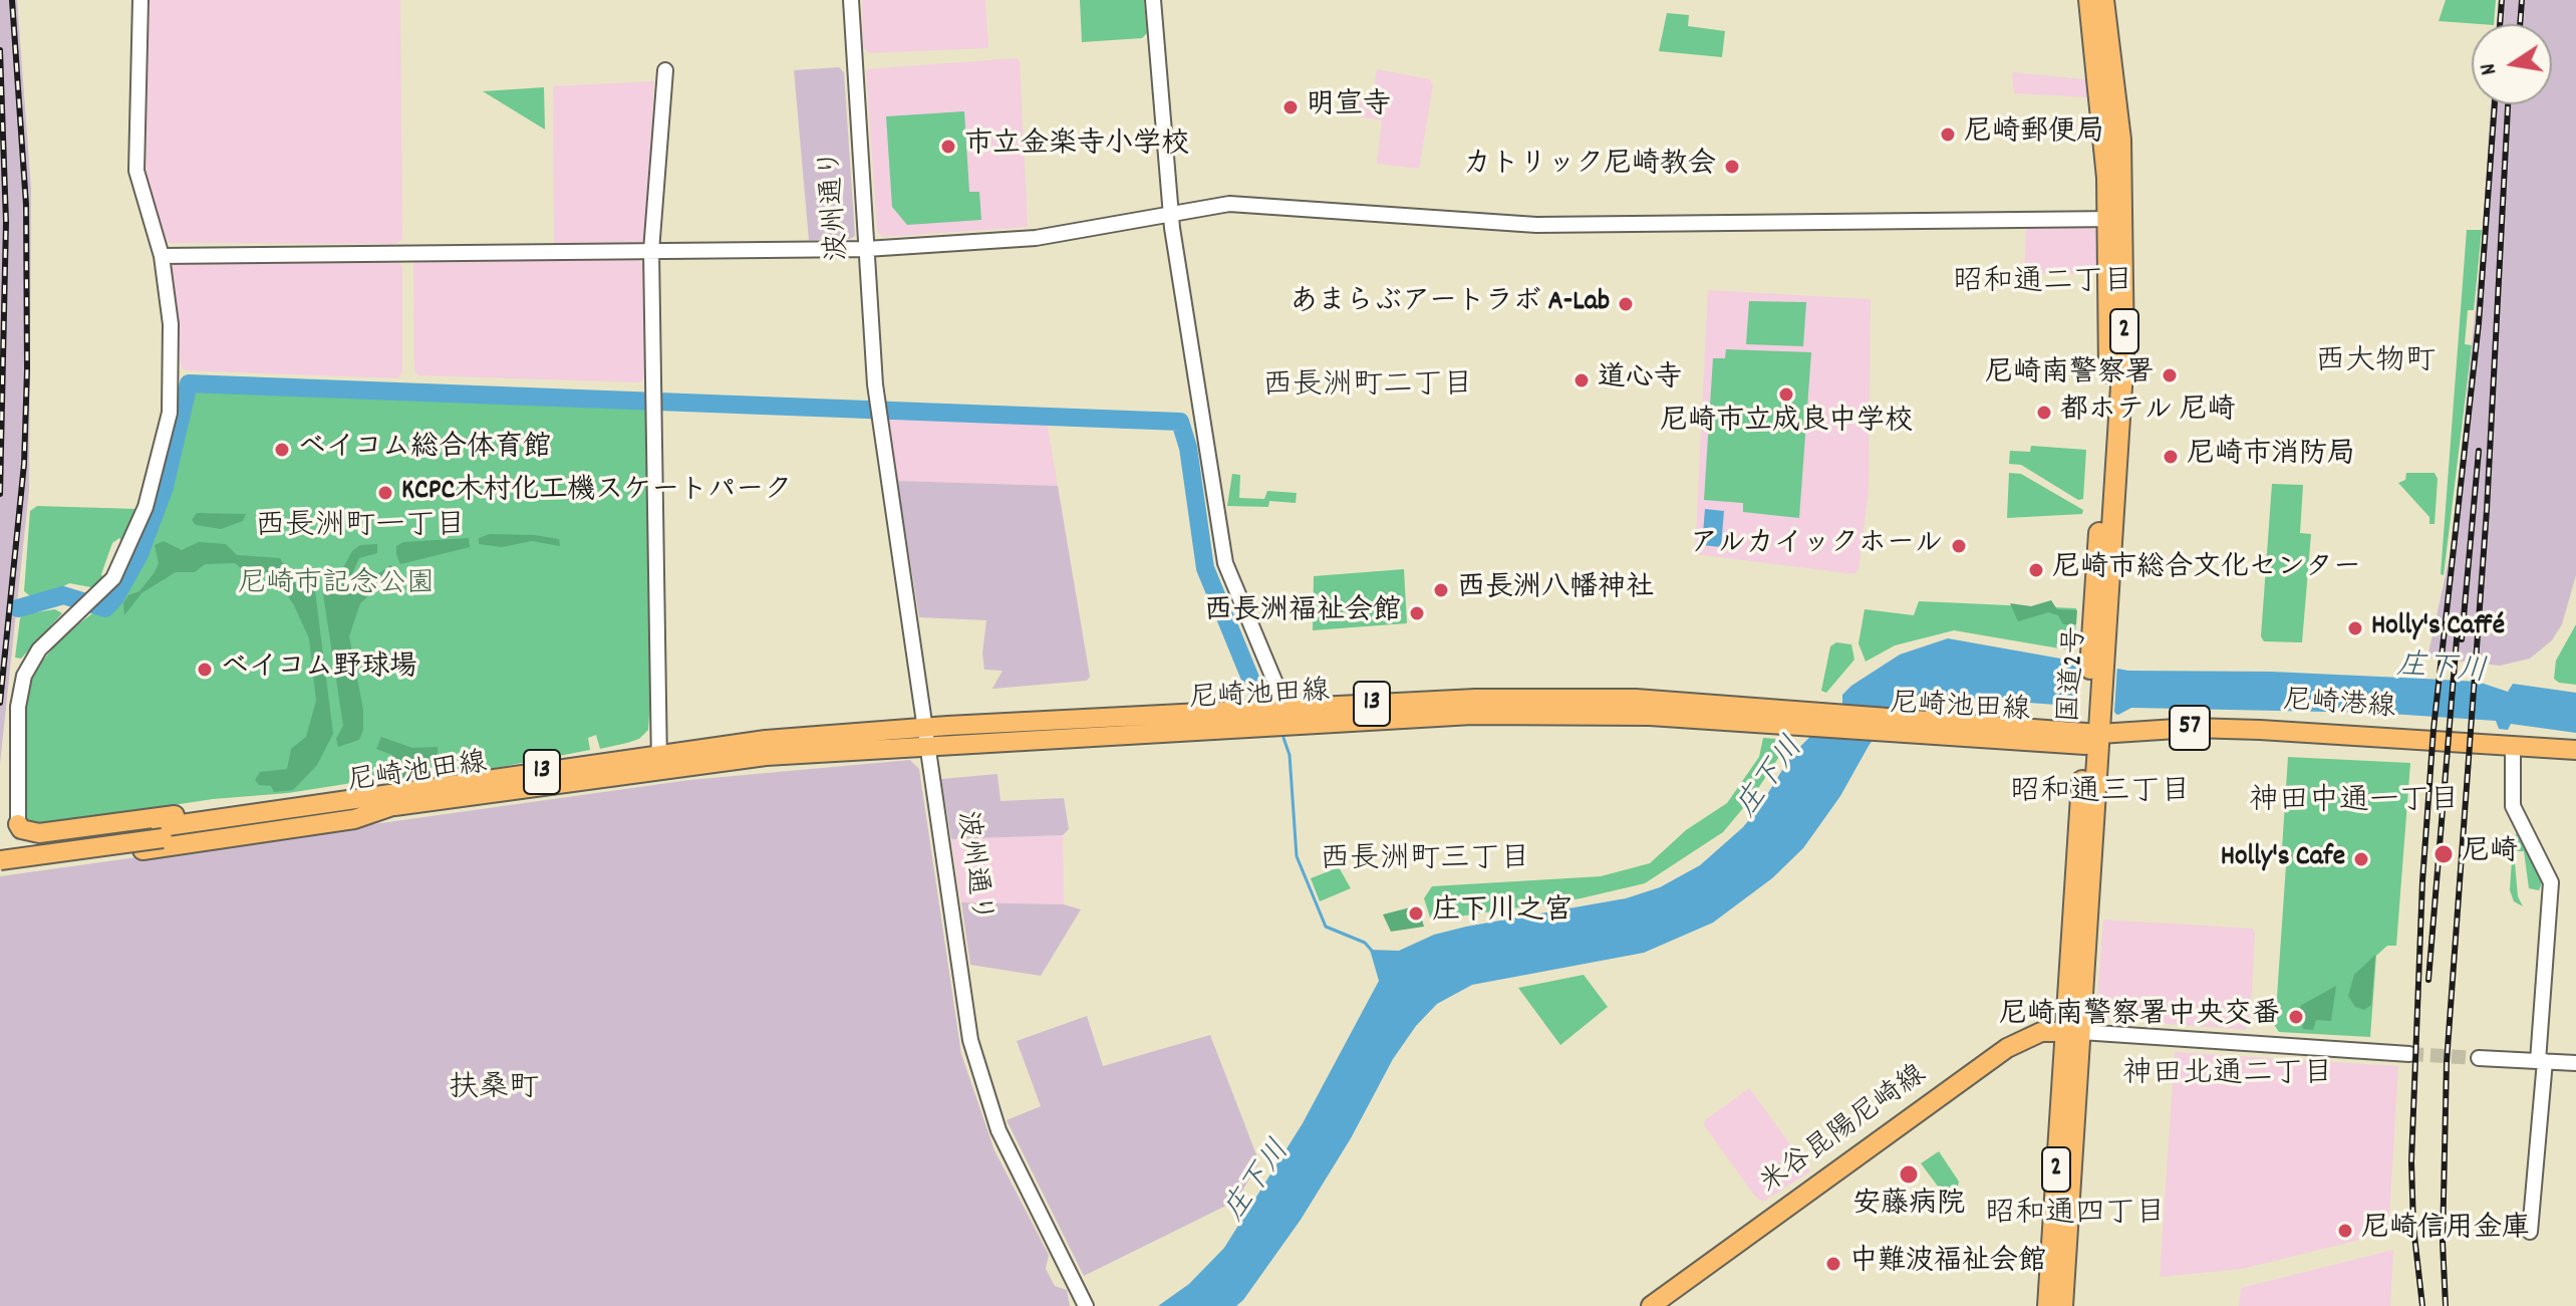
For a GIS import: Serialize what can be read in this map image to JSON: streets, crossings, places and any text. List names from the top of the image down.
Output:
{
  "streets": {
    "highway": ["2", "国道2号"],
    "main road": [
      "尼崎池田線",
      "13",
      "尼崎港線",
      "57",
      "米谷昆陽尼崎線"
    ],
    "street": ["波州通り"]
  },
  "crossings": [
    ["波州通り", "尼崎池田線"],
    ["国道2号", "尼崎池田線"],
    ["国道2号", "尼崎港線"],
    ["国道2号", "米谷昆陽尼崎線"],
    ["尼崎池田線", "尼崎港線"]
  ],
  "districts": [
    "昭和通二丁目",
    "西大物町",
    "西長洲町二丁目",
    "西長洲町一丁目",
    "昭和通三丁目",
    "神田中通一丁目",
    "西長洲町三丁目",
    "神田北通二丁目",
    "扶桑町",
    "昭和通四丁目"
  ],
  "water": ["庄下川"],
  "parks": ["尼崎市記念公園"],
  "places": [
    "明宣寺",
    "尼崎郵便局",
    "市立金楽寺小学校",
    "カトリック尼崎教会",
    "あまらぶアートラボ A-Lab",
    "尼崎南警察署",
    "道心寺",
    "尼崎市立成良中学校",
    "都ホテル 尼崎",
    "ベイコム総合体育館",
    "尼崎市消防局",
    "KCPC木村化工機スケートパーク",
    "アルカイックホール",
    "尼崎市総合文化センター",
    "西長洲八幡神社",
    "西長洲福祉会館",
    "Holly's Caffé",
    "ベイコム野球場",
    "尼崎",
    "Holly's Cafe",
    "庄下川之宮",
    "尼崎南警察署中央交番",
    "安藤病院",
    "尼崎信用金庫",
    "中難波福祉会館"
  ],
  "north": "left"
}
